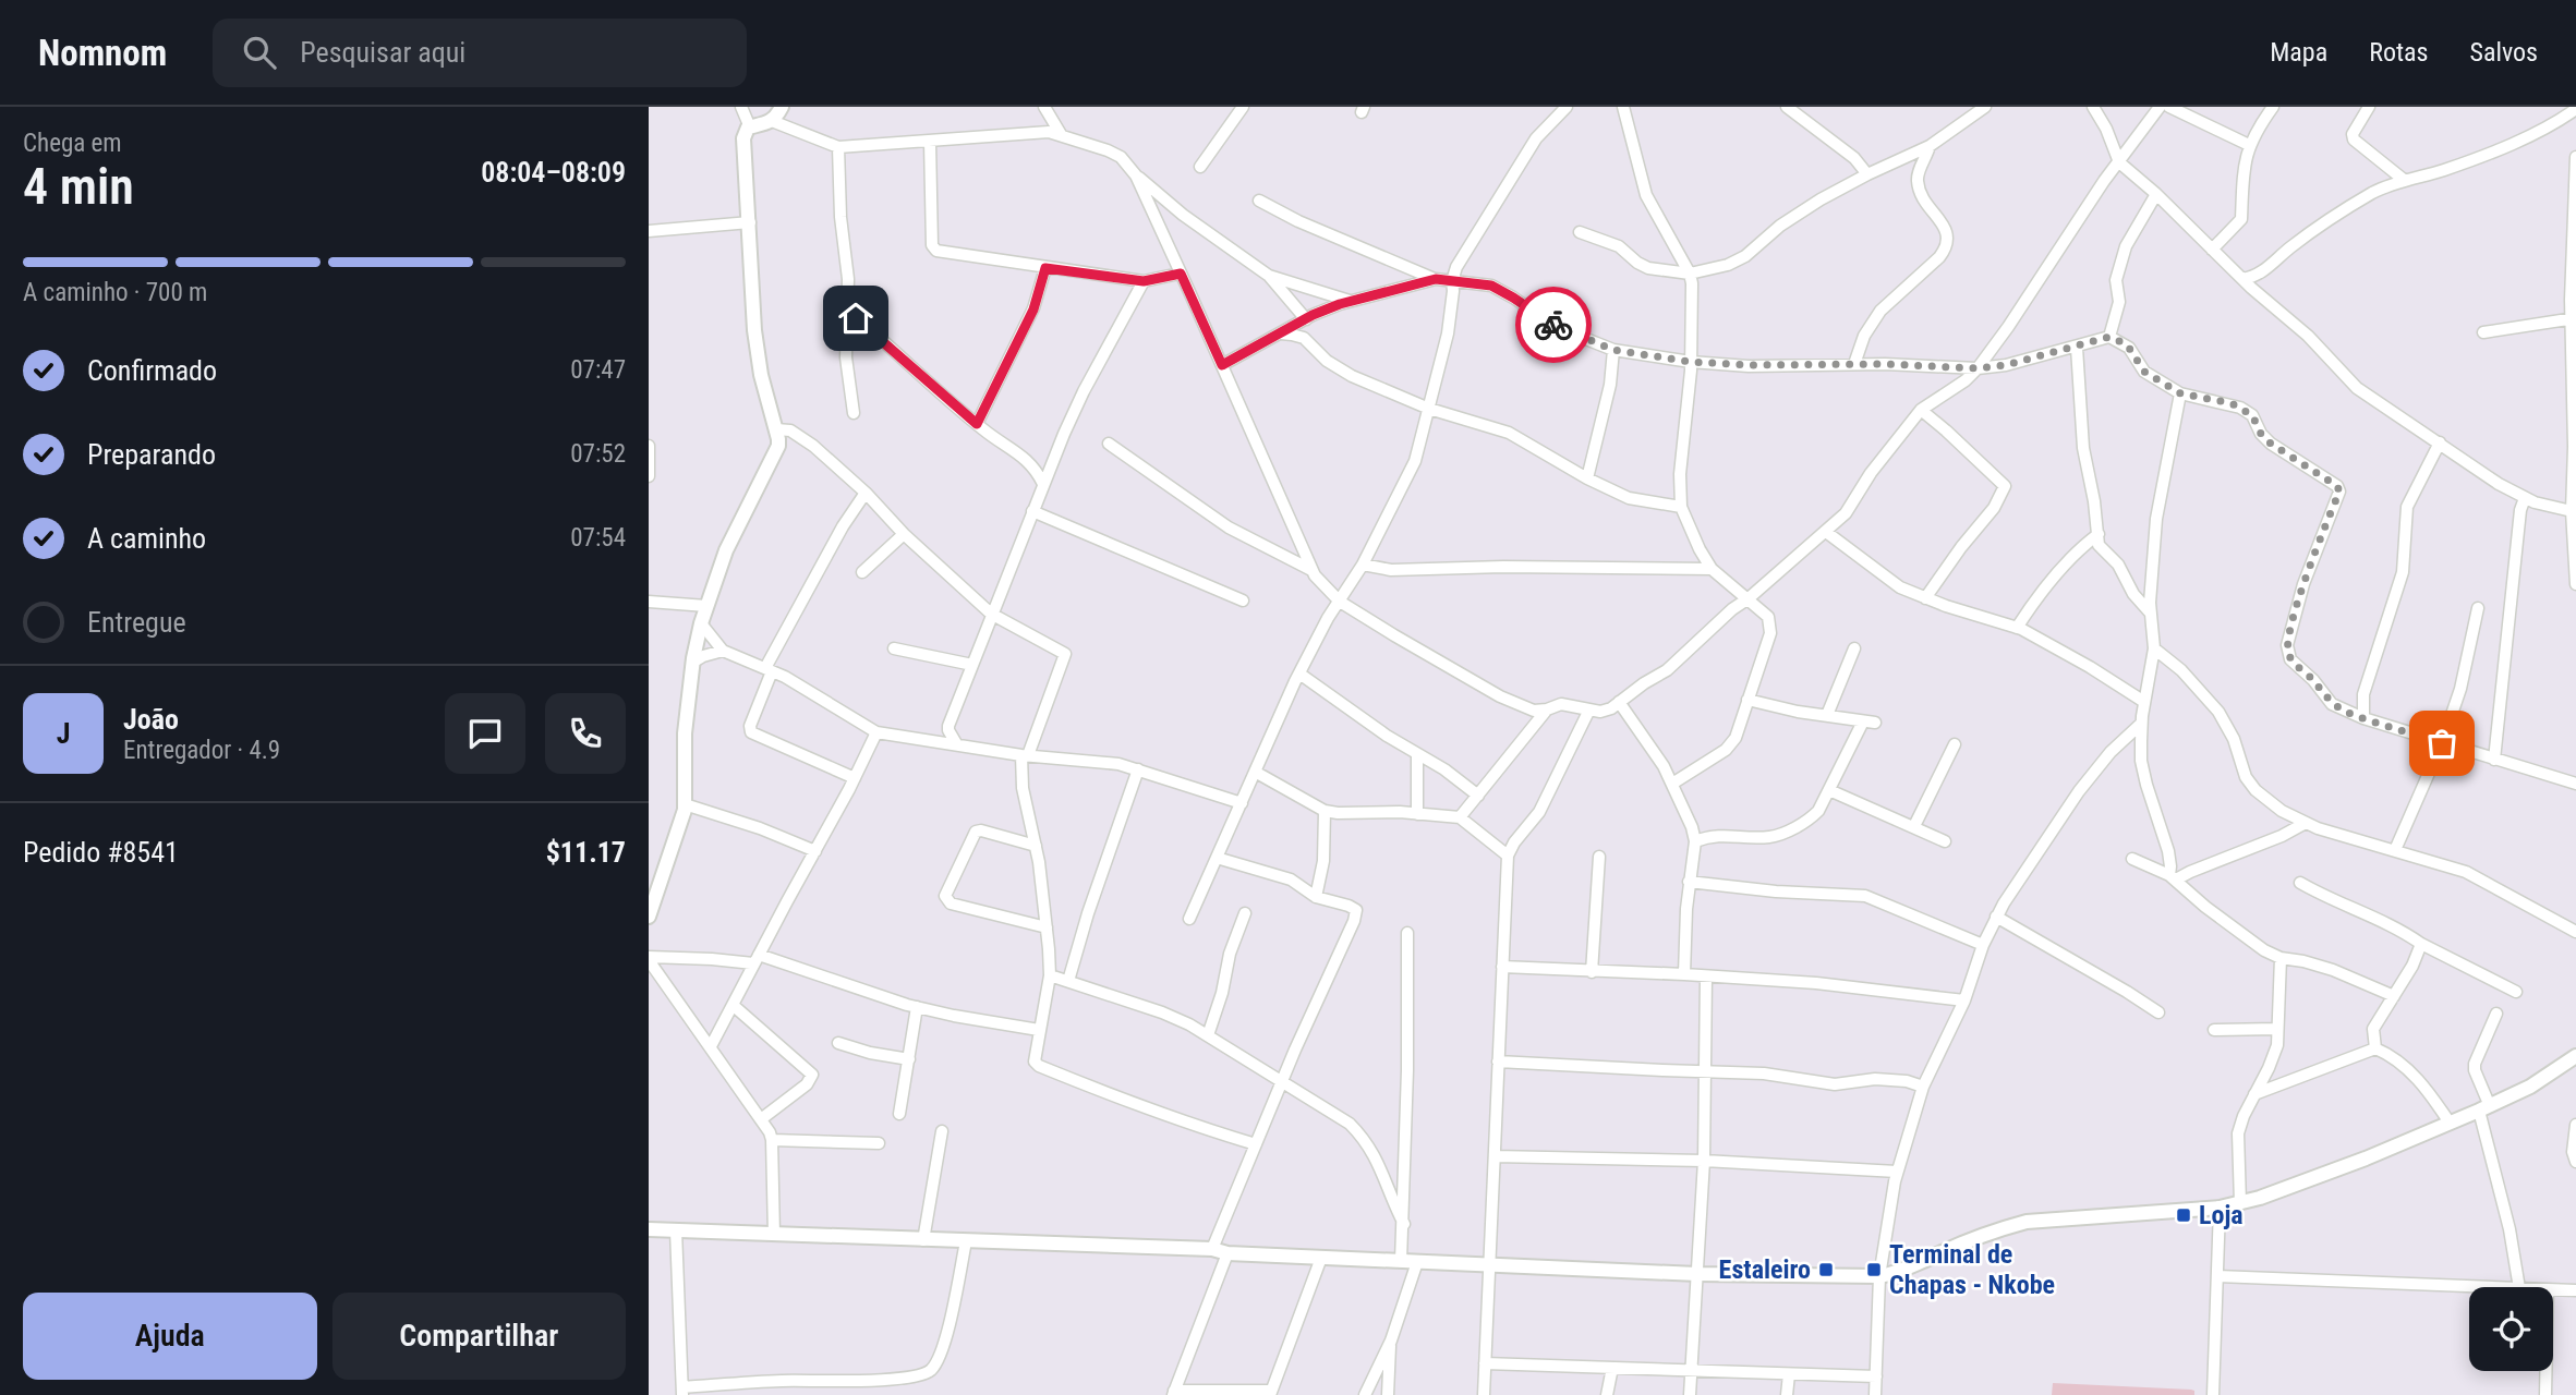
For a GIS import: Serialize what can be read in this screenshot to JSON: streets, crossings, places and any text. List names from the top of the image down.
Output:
{
  "places": {
    "transit": ["Loja", "Estaleiro", "Terminal de Chapas - Nkobe"]
  },
  "page": {
    "header": "Nomnom",
    "search": "Pesquisar aqui",
    "nav": ["Mapa", "Rotas", "Salvos"],
    "heading": ["4 min", "Chega em", "08:04–08:09"],
    "panel": [
      "João",
      "Entregador · 4.9",
      "Pedido #8541",
      "$11.17"
    ],
    "bar": "A caminho · 700 m",
    "list": [
      ["Confirmado", "07:47"],
      ["Preparando", "07:52"],
      ["A caminho", "07:54"],
      "Entregue"
    ],
    "round": "J",
    "buttons": ["Ajuda", "Compartilhar"]
  }
}
